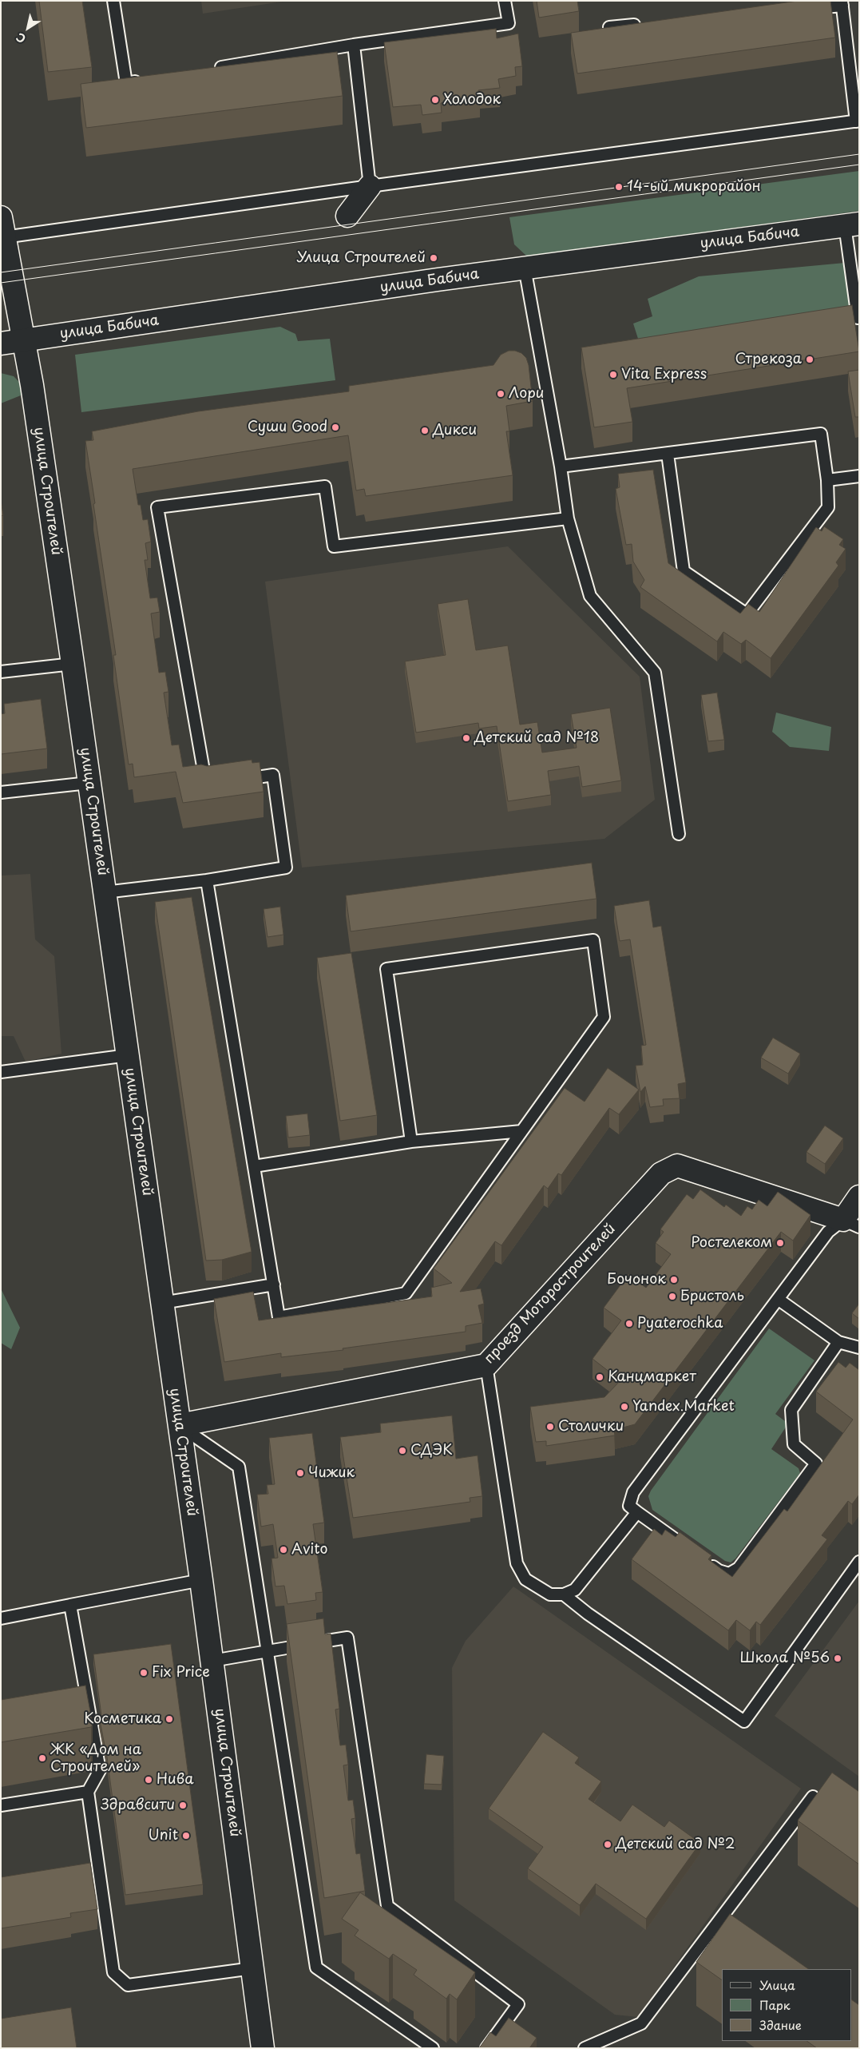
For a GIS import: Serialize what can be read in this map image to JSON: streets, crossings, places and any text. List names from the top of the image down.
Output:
{
  "streets": {
    "street": ["улица Бабича", "улица Строителей", "проезд Моторостроителей"]
  },
  "crossings": [
    ["улица Бабича", "улица Строителей"],
    ["улица Строителей", "проезд Моторостроителей"]
  ],
  "places": [
    "Холодок",
    "14-ый микрорайон",
    "Улица Строителей",
    "Стрекоза",
    "Vita Express",
    "Лори",
    "Суши Good",
    "Дикси",
    "Детский сад №18",
    "Ростелеком",
    "Бочонок",
    "Бристоль",
    "Pyaterochka",
    "Канцмаркет",
    "Yandex.Market",
    "Столички",
    "СДЭК",
    "Чижик",
    "Avito",
    "Школа №56",
    "Fix Price",
    "Косметика",
    "ЖК «Дом на Строителей»",
    "Нива",
    "Здравсити",
    "Unit",
    "Детский сад №2"
  ],
  "legend": ["Улица", "Парк", "Здание"],
  "north": "bottom left"
}
